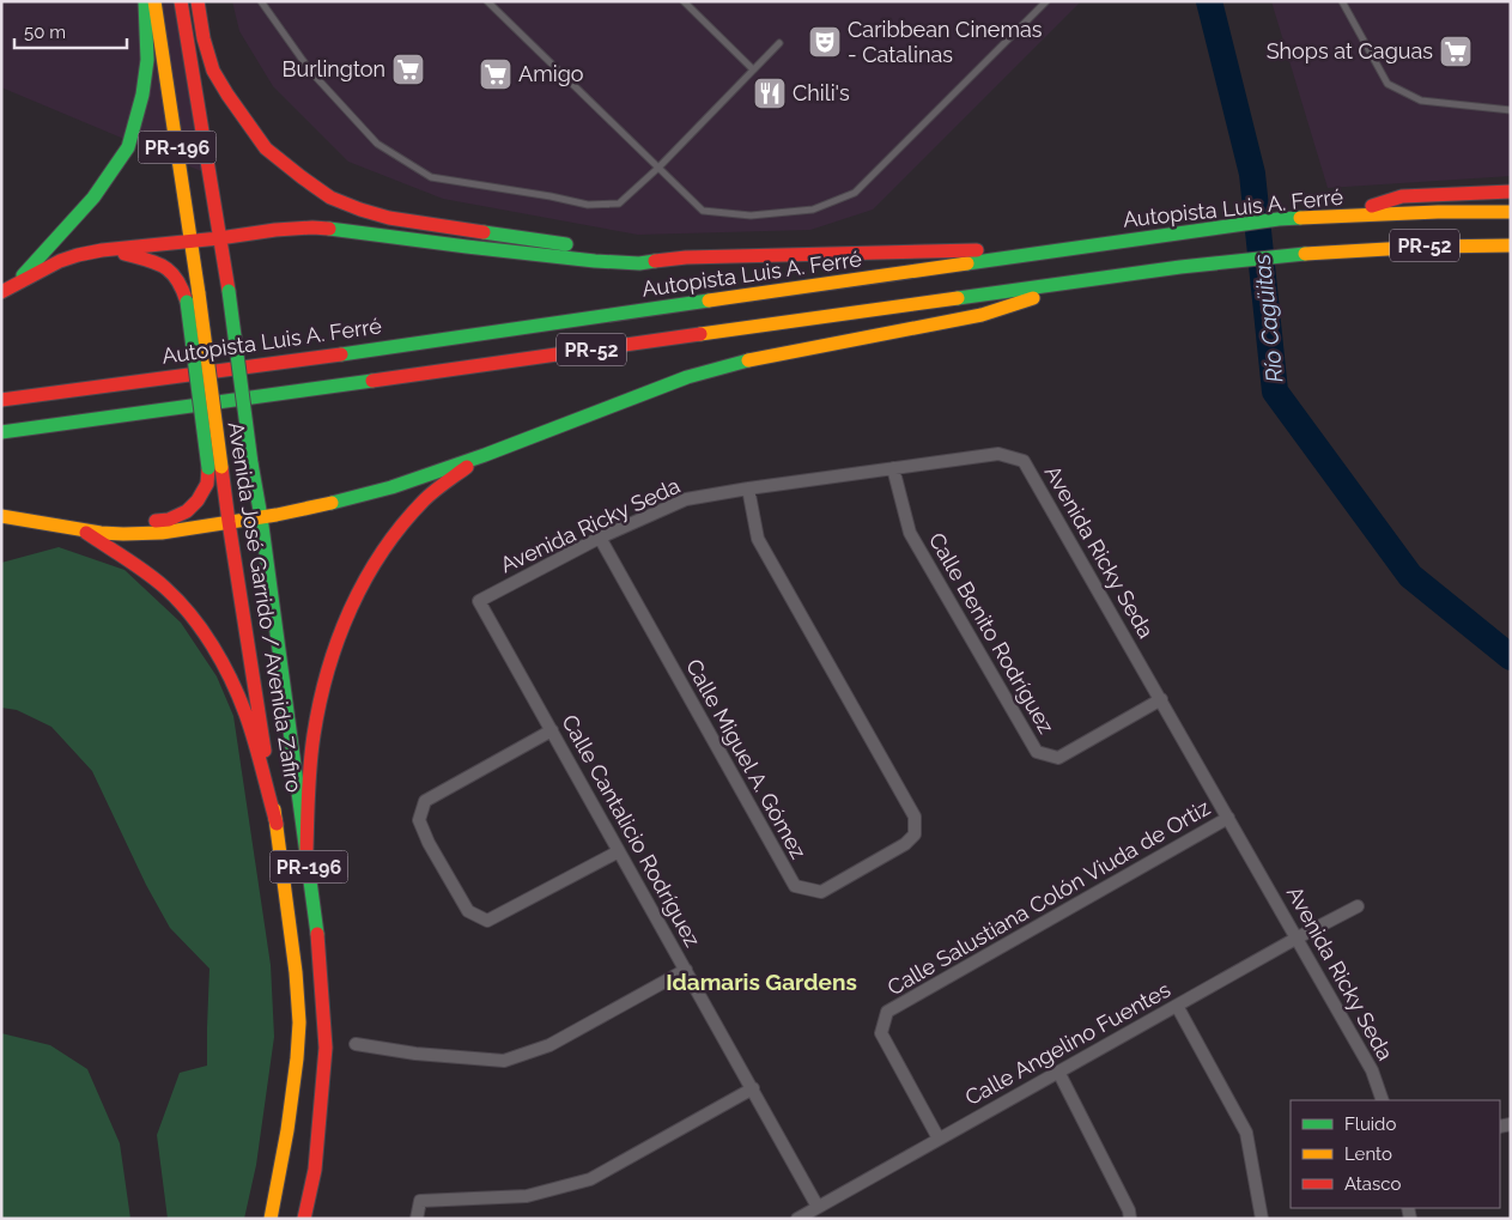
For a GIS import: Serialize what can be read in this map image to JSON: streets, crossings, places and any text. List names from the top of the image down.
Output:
{
  "streets": {
    "main road": [
      "PR-196",
      "Autopista Luis A. Ferré",
      "PR-52",
      "Avenida José Garrido / Avenida Zafiro"
    ],
    "street": [
      "Avenida Ricky Seda",
      "Calle Benito Rodríguez",
      "Calle Miguel A. Gómez",
      "Calle Cantalicio Rodríguez",
      "Calle Salustiana Colón Viuda de Ortiz",
      "Calle Angelino Fuentes"
    ]
  },
  "crossings": [
    ["Avenida Ricky Seda", "Calle Benito Rodríguez"],
    ["Avenida Ricky Seda", "Calle Miguel A. Gómez"],
    ["Avenida Ricky Seda", "Calle Cantalicio Rodríguez"],
    ["Avenida Ricky Seda", "Calle Salustiana Colón Viuda de Ortiz"],
    ["Avenida Ricky Seda", "Calle Angelino Fuentes"],
    ["Calle Cantalicio Rodríguez", "Calle Angelino Fuentes"],
    ["Calle Salustiana Colón Viuda de Ortiz", "Calle Angelino Fuentes"]
  ],
  "districts": ["Idamaris Gardens"],
  "water": ["Río Cagüitas"],
  "places": {
    "theatre": ["Caribbean Cinemas - Catalinas"],
    "supermarket": ["Shops at Caguas", "Burlington", "Amigo"],
    "restaurant": ["Chili's"]
  },
  "legend": ["Fluido", "Lento", "Atasco"],
  "scale_bar": "50 m"
}
